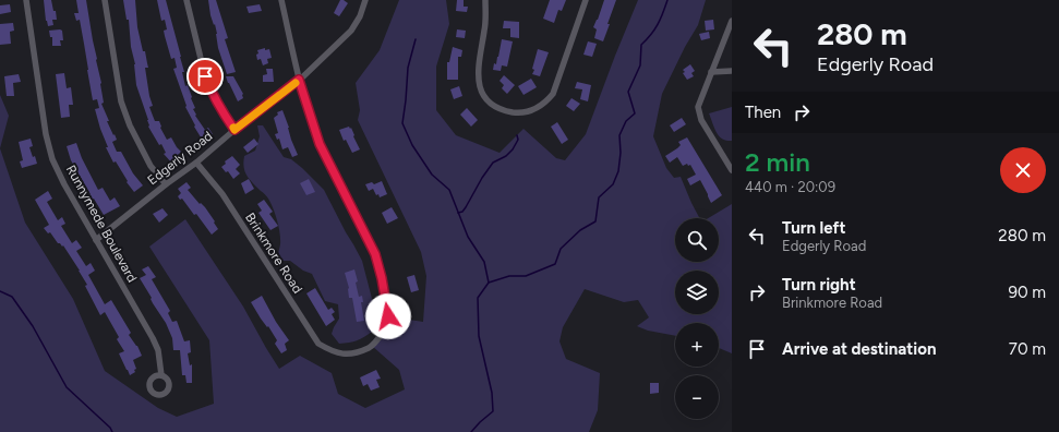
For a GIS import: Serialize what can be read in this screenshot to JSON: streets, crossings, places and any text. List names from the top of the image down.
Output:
{
  "streets": {
    "street": ["Edgerly Road", "Runnymede Boulevard", "Brinkmore Road"]
  },
  "crossings": [
    ["Edgerly Road", "Runnymede Boulevard"],
    ["Edgerly Road", "Brinkmore Road"]
  ],
  "page": {
    "turn": ["280 m", "Edgerly Road"],
    "then": "Then",
    "heading": ["2 min", "440 m · 20:09"],
    "list": [
      {
        "name": "Turn left",
        "note": "Edgerly Road",
        "value": "280 m"
      },
      {
        "name": "Turn right",
        "note": "Brinkmore Road",
        "value": "90 m"
      },
      {
        "name": "Arrive at destination",
        "value": "70 m"
      }
    ],
    "map_buttons": ["+", "−"]
  }
}
